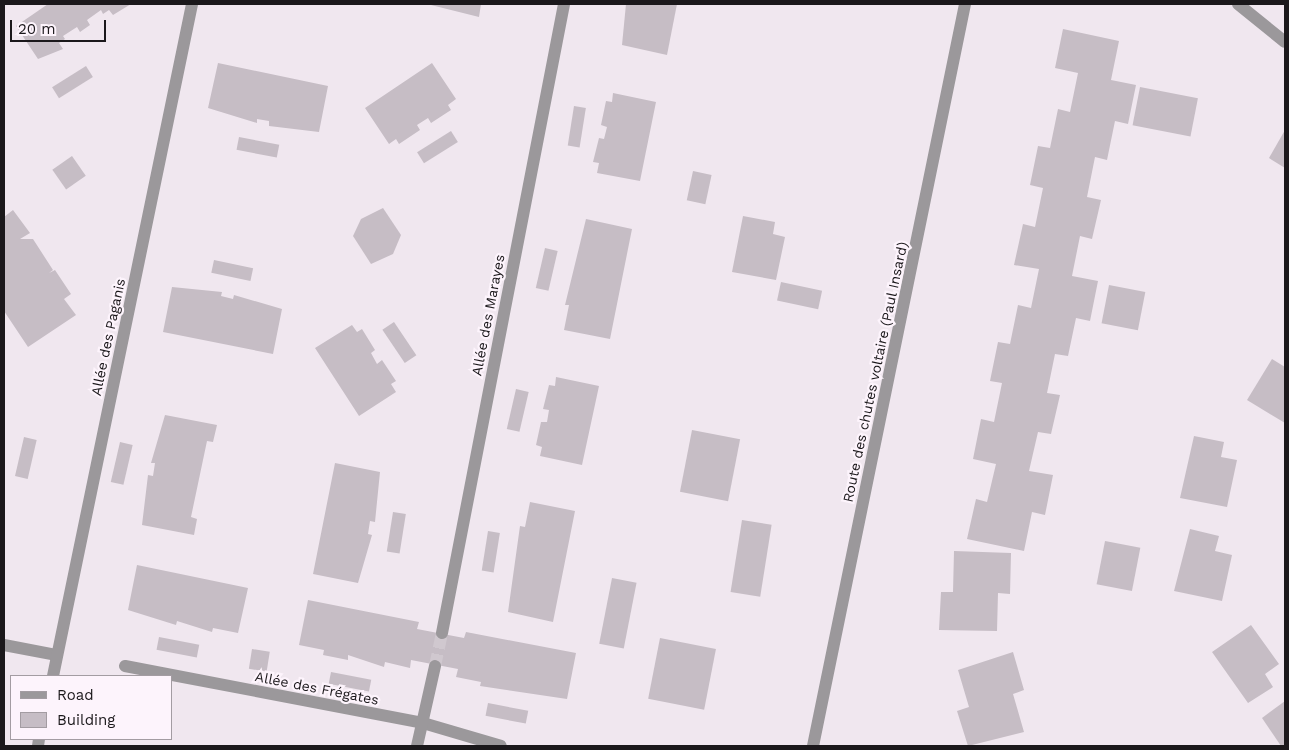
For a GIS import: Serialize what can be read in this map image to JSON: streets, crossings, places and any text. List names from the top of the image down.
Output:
{
  "streets": {
    "street": [
      "Allée des Marayes",
      "Allée des Paganis",
      "Route des chutes voltaire (Paul Insard)",
      "Allée des Frégates"
    ]
  },
  "legend": ["Road", "Building"],
  "scale_bar": "20 m"
}
